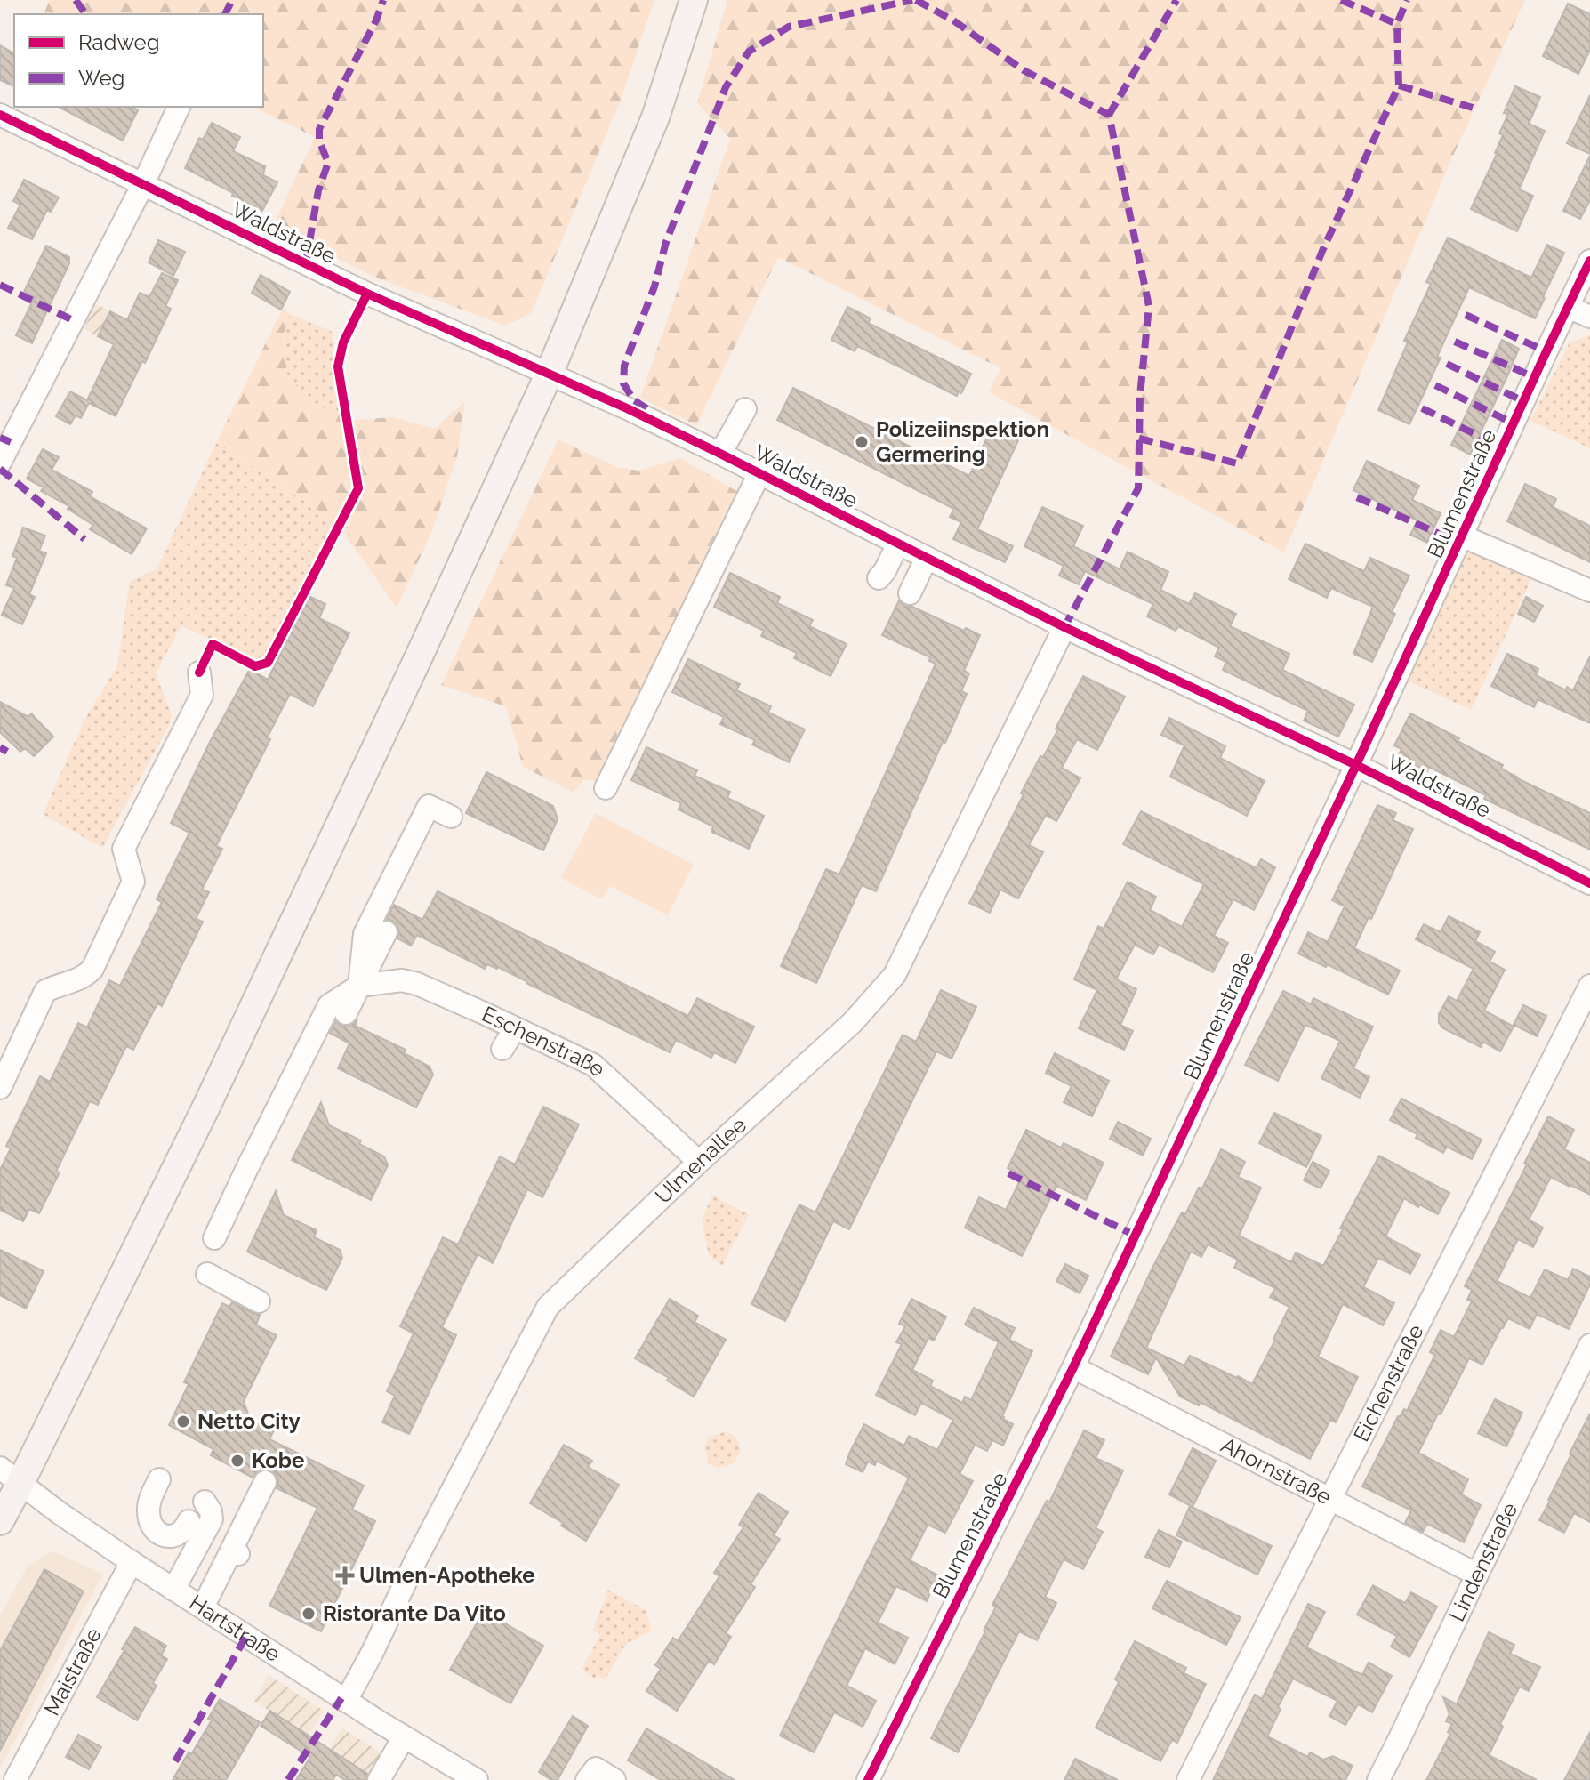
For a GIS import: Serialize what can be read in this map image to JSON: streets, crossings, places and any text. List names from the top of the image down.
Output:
{
  "streets": {
    "street": [
      "Waldstraße",
      "Blumenstraße",
      "Eschenstraße",
      "Ulmenallee",
      "Eichenstraße",
      "Ahornstraße",
      "Lindenstraße",
      "Hartstraße",
      "Maistraße"
    ]
  },
  "crossings": [
    ["Waldstraße", "Blumenstraße"],
    ["Waldstraße", "Ulmenallee"],
    ["Blumenstraße", "Ahornstraße"],
    ["Eschenstraße", "Ulmenallee"],
    ["Ulmenallee", "Hartstraße"],
    ["Eichenstraße", "Ahornstraße"],
    ["Ahornstraße", "Lindenstraße"],
    ["Hartstraße", "Maistraße"]
  ],
  "places": {
    "other": [
      "Polizeiinspektion Germering",
      "Netto City",
      "Kobe",
      "Ristorante Da Vito"
    ],
    "health": ["Ulmen-Apotheke"]
  },
  "legend": ["Radweg", "Weg"]
}
